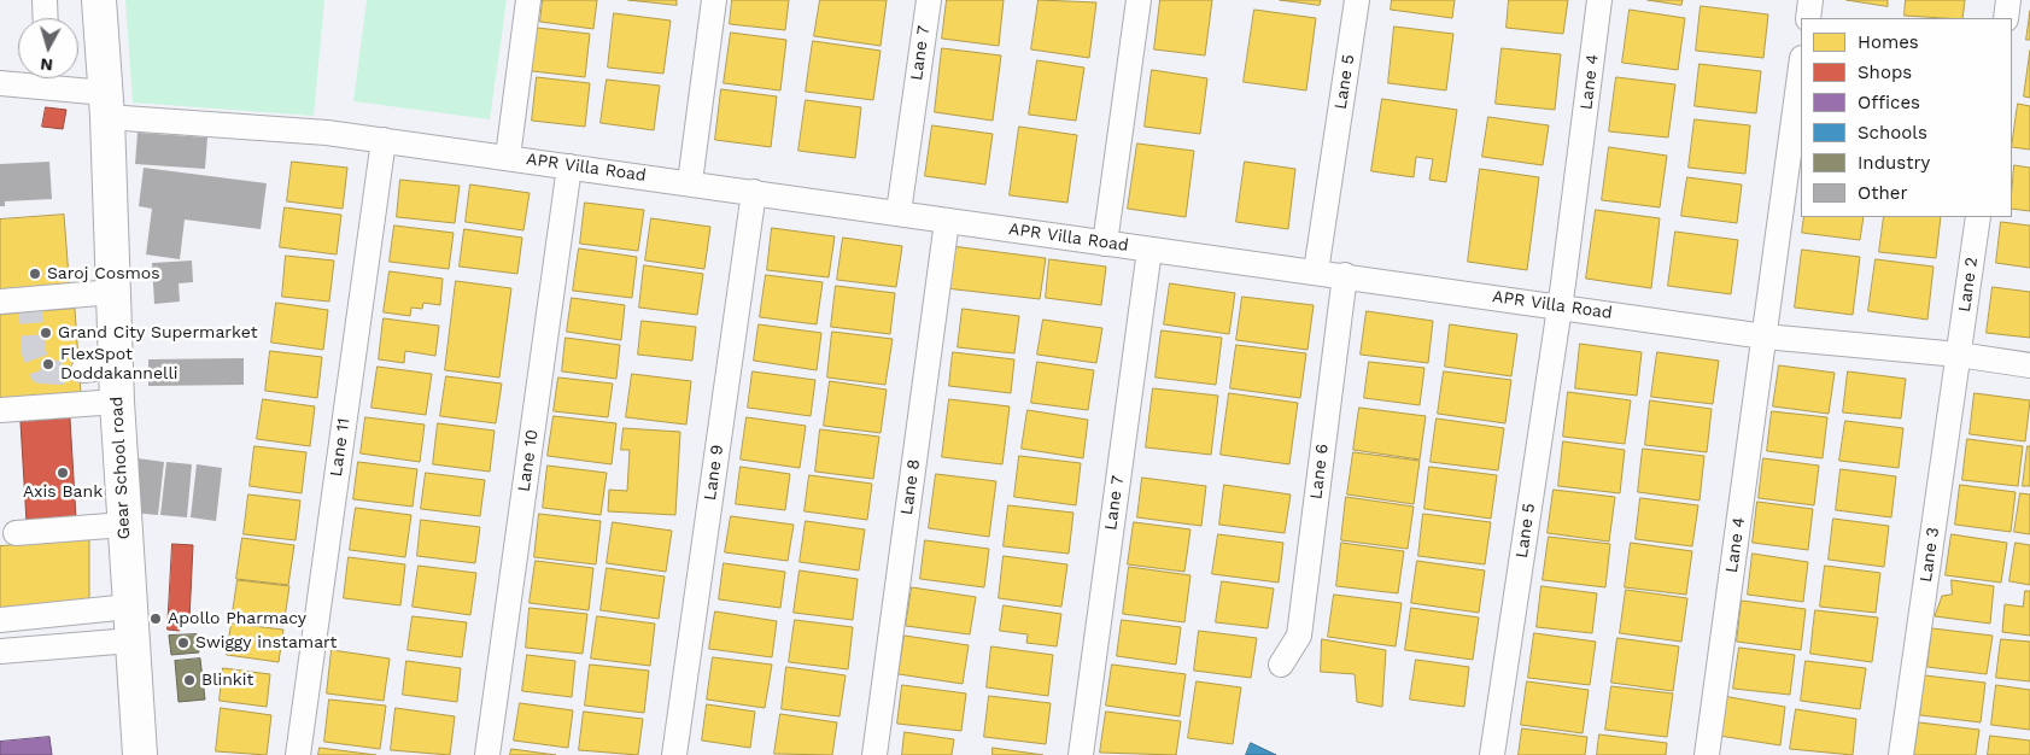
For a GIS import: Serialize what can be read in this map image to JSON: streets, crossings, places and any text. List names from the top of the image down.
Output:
{
  "streets": {
    "main road": ["Gear School road"],
    "street": [
      "Lane 7",
      "Lane 5",
      "Lane 4",
      "APR Villa Road",
      "Lane 2",
      "Lane 11",
      "Lane 10",
      "Lane 6",
      "Lane 9",
      "Lane 8",
      "Lane 3"
    ]
  },
  "crossings": [
    ["Lane 7", "APR Villa Road"],
    ["Lane 5", "Lane 4"],
    ["Lane 5", "APR Villa Road"],
    ["Lane 4", "APR Villa Road"],
    ["APR Villa Road", "Lane 2"],
    ["APR Villa Road", "Lane 11"],
    ["APR Villa Road", "Lane 10"],
    ["APR Villa Road", "Gear School road"],
    ["APR Villa Road", "Lane 6"],
    ["APR Villa Road", "Lane 9"],
    ["APR Villa Road", "Lane 8"],
    ["APR Villa Road", "Lane 3"],
    ["Lane 2", "Lane 3"]
  ],
  "places": [
    "Saroj Cosmos",
    "Grand City Supermarket",
    "FlexSpot Doddakannelli",
    "Axis Bank",
    "Apollo Pharmacy",
    "Swiggy instamart",
    "Blinkit"
  ],
  "legend": [
    "Homes",
    "Shops",
    "Offices",
    "Schools",
    "Industry",
    "Other"
  ],
  "north": "bottom"
}
